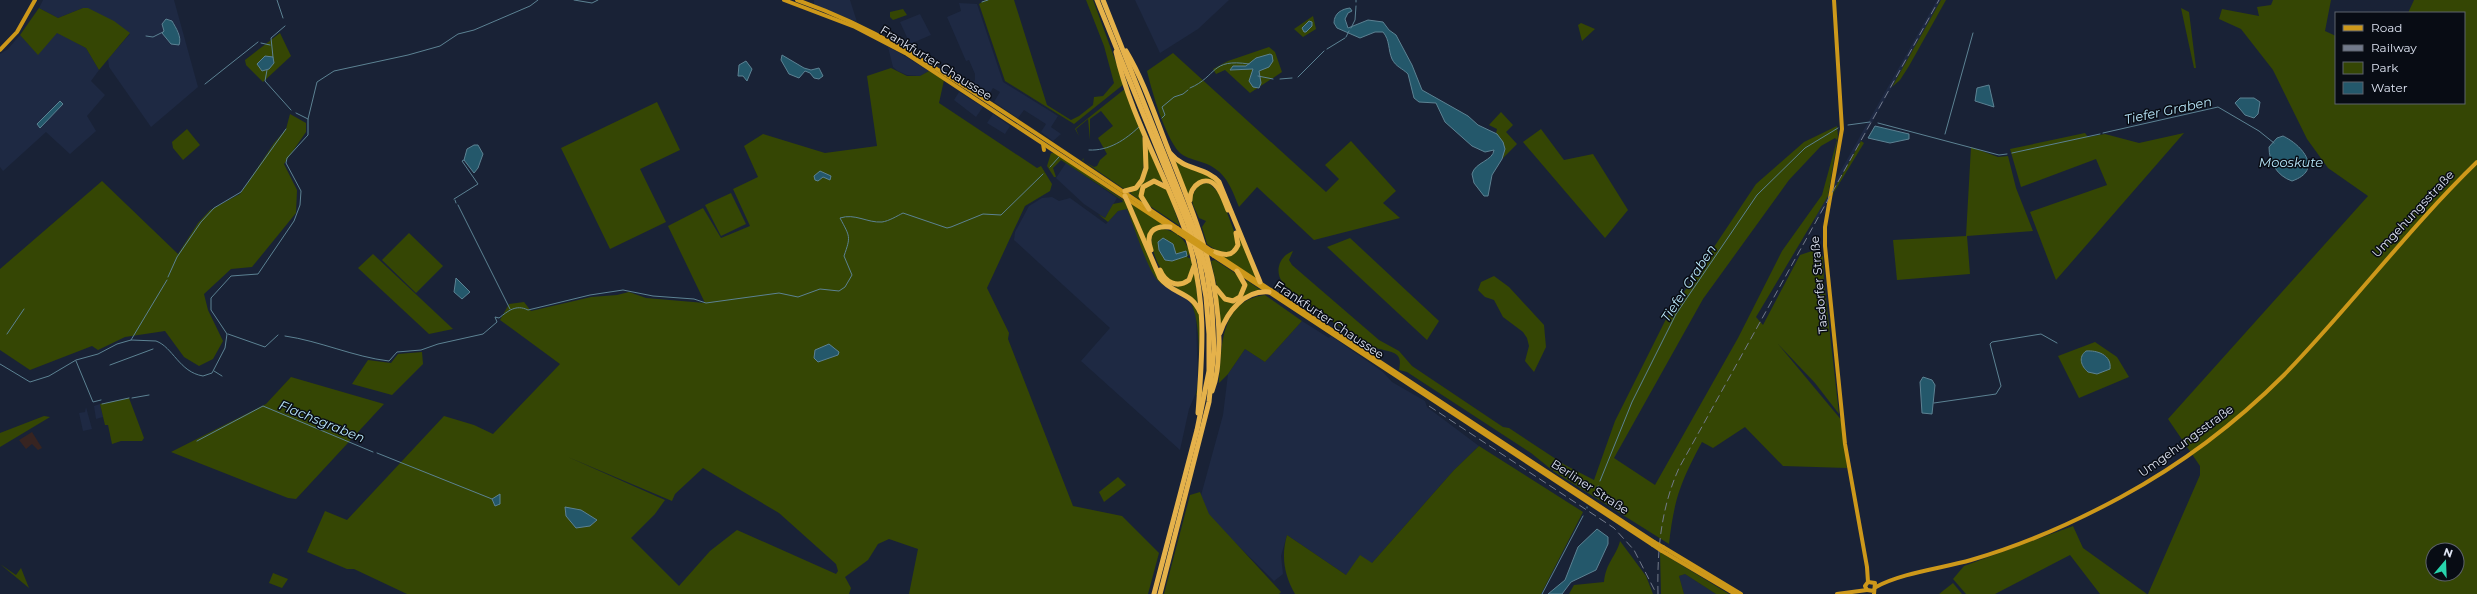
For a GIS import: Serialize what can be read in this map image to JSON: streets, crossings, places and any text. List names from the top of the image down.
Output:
{
  "streets": {
    "main road": [
      "Frankfurter Chaussee",
      "Umgehungsstraße",
      "Tasdorfer Straße",
      "Berliner Straße"
    ]
  },
  "crossings": [
    ["Frankfurter Chaussee", "Berliner Straße"],
    ["Umgehungsstraße", "Tasdorfer Straße"]
  ],
  "water": ["Tiefer Graben", "Mooskute", "Flachsgraben"],
  "legend": [
    "Road",
    "Railway",
    "Park",
    "Water"
  ],
  "north": "top"
}
